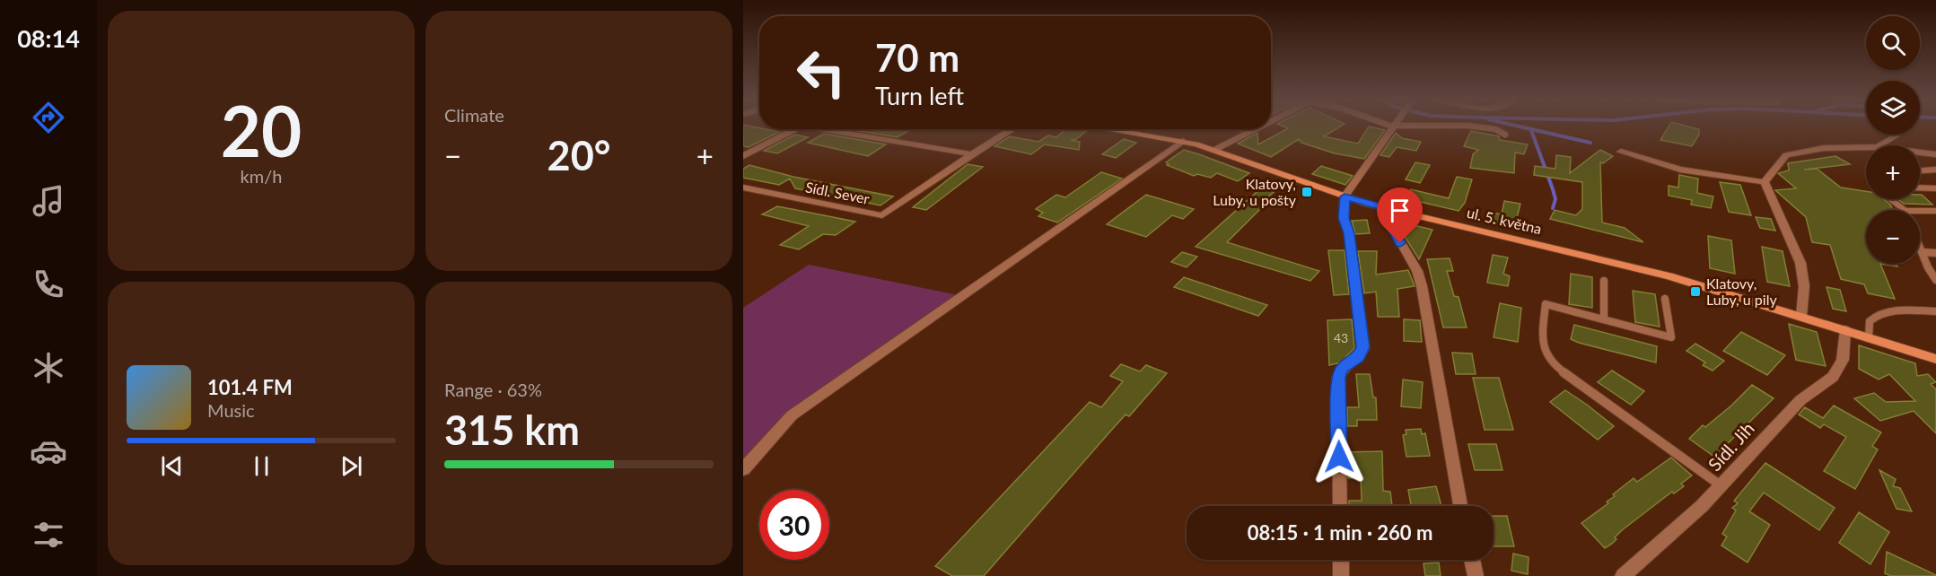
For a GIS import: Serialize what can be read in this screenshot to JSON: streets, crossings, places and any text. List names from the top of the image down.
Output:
{
  "streets": {
    "street": ["Sídl. Sever", "ul. 5. května", "Sídl. Jih"]
  },
  "crossings": [
    ["ul. 5. května", "Sídl. Jih"]
  ],
  "places": {
    "transit": ["Klatovy, Luby, u pošty", "Klatovy, Luby, u pily"]
  },
  "house_numbers": ["43"],
  "page": {
    "tabs": "08:14",
    "tile": [
      ["20", "km/h"],
      "Climate",
      ["Range · 63%", "315 km"]
    ],
    "map_buttons": ["+", "−"],
    "turn": ["70 m", "Turn left"],
    "heat": ["−", "20°", "+"],
    "song": ["101.4 FM", "Music"],
    "limit": "30",
    "trip": "08:15 · 1 min · 260 m"
  }
}
